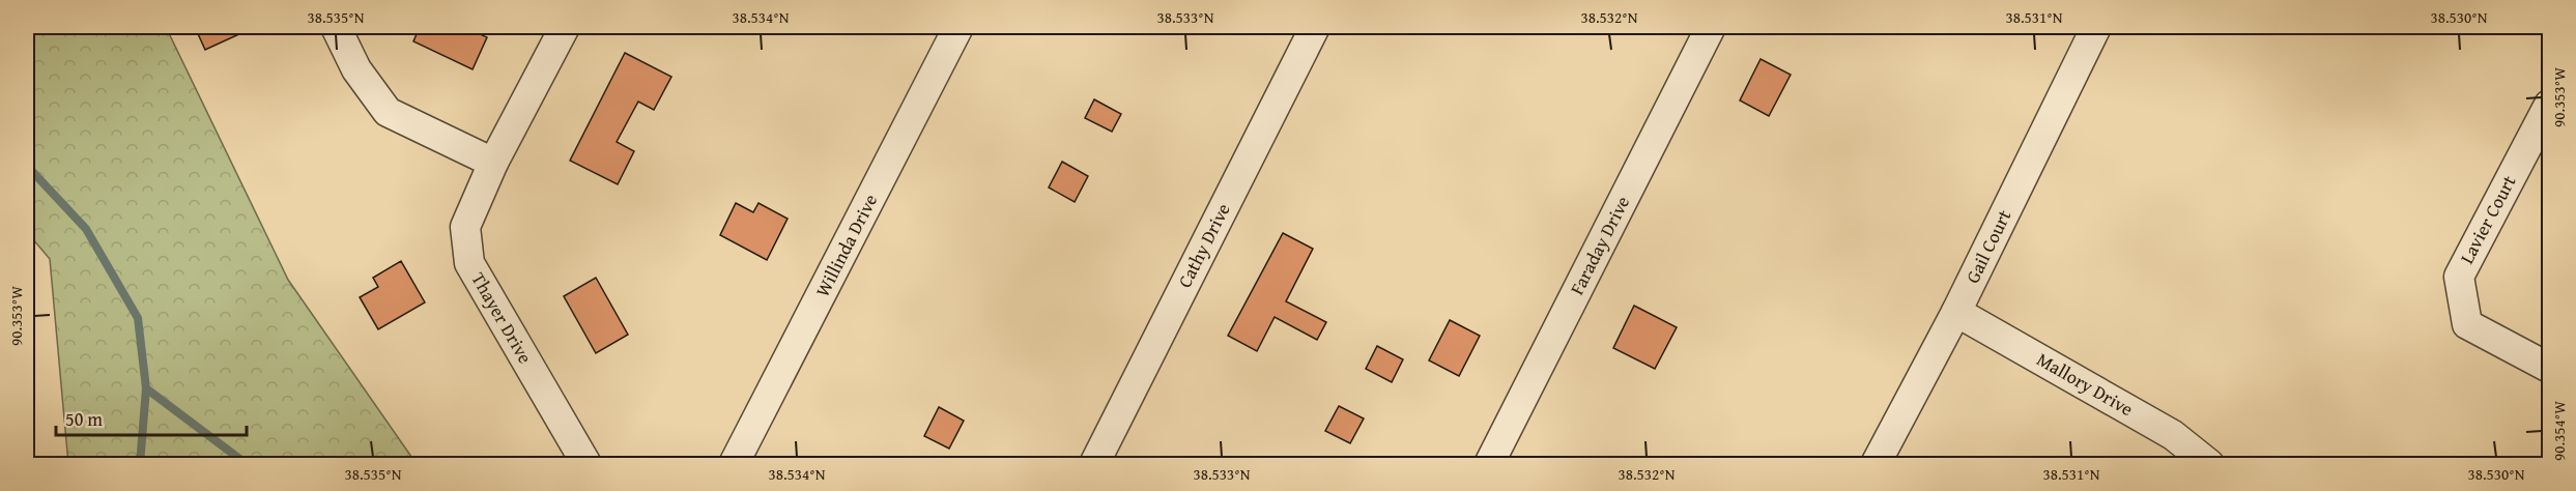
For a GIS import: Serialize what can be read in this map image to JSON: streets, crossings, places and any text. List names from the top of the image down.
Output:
{
  "streets": {
    "street": [
      "Lavier Court",
      "Willinda Drive",
      "Cathy Drive",
      "Faraday Drive",
      "Gail Court",
      "Thayer Drive",
      "Mallory Drive"
    ]
  },
  "crossings": [
    ["Gail Court", "Mallory Drive"]
  ],
  "scale_bar": "50 m",
  "coordinates": [
    "38.535°N",
    "38.534°N",
    "38.533°N",
    "38.532°N",
    "38.531°N",
    "38.530°N",
    "90.353°W",
    "90.354°W"
  ]
}
